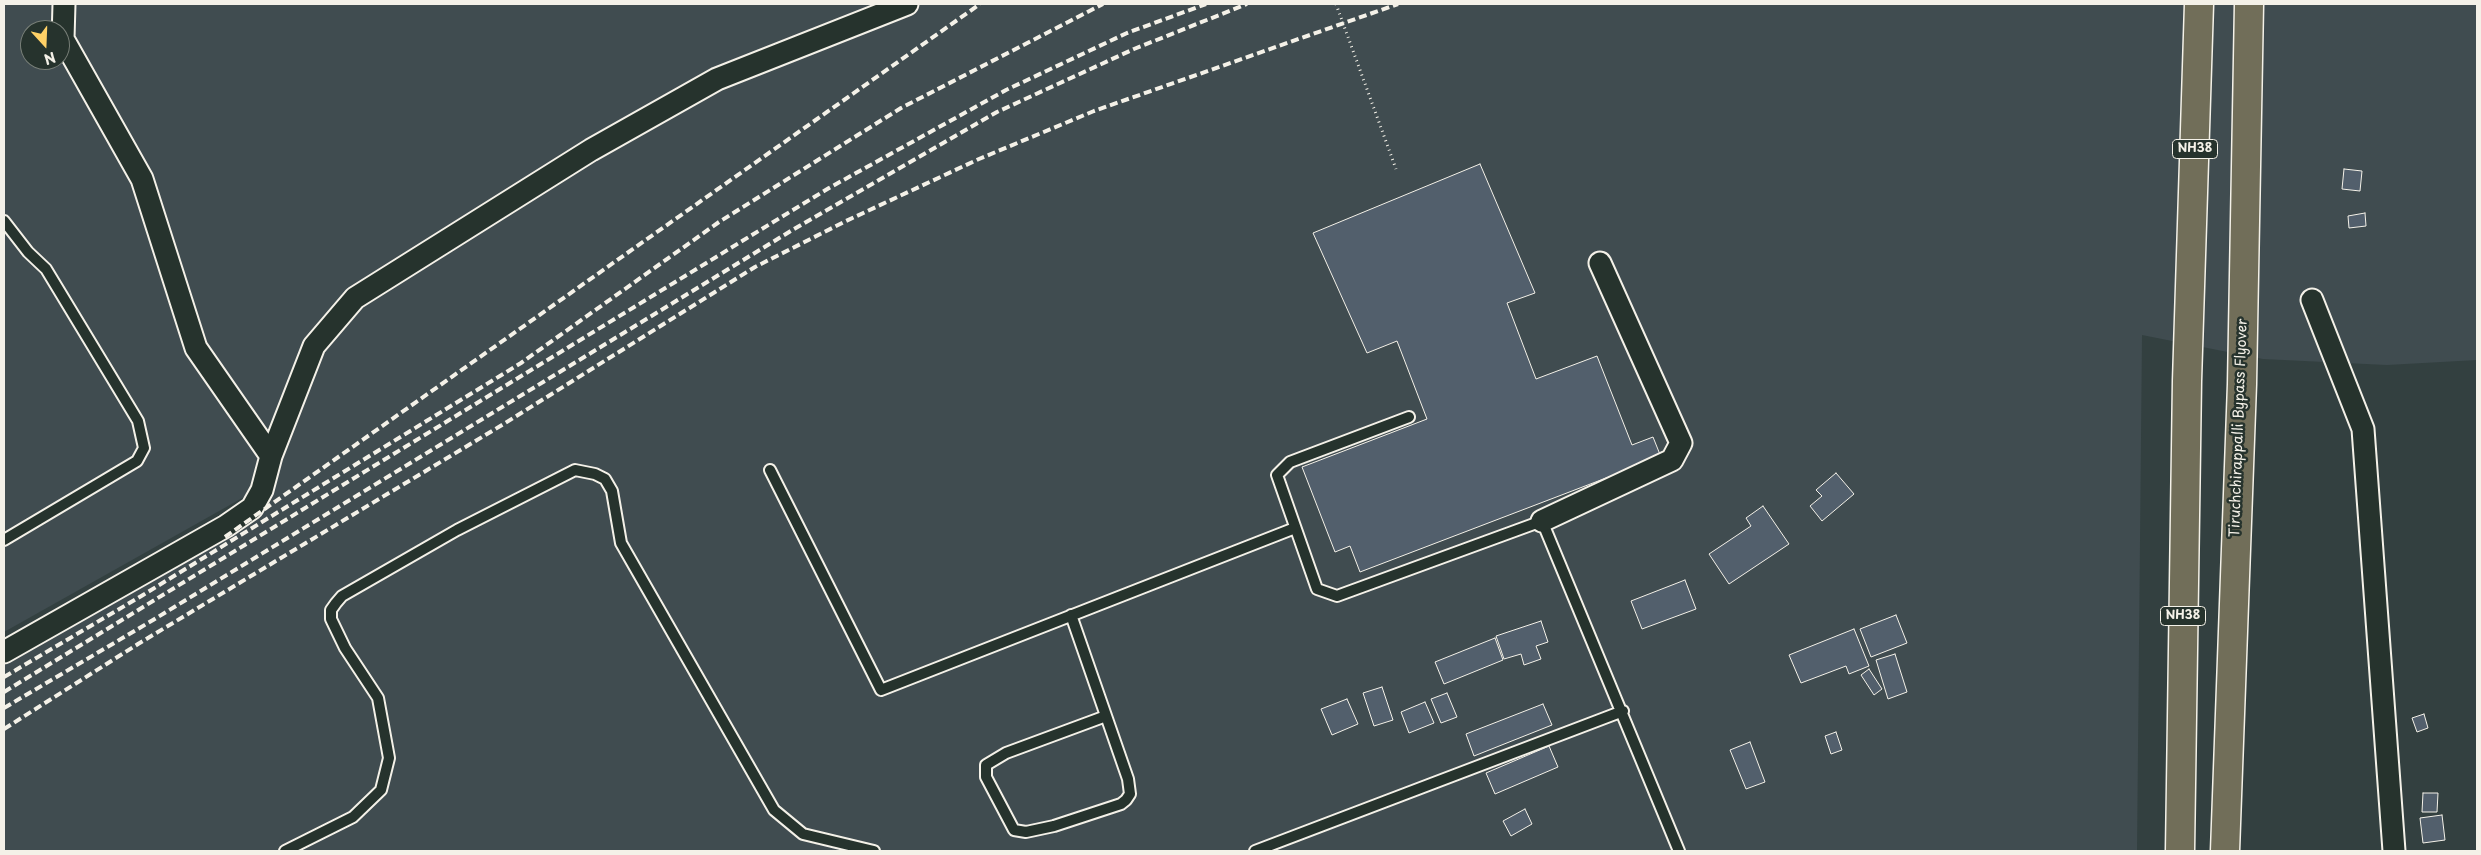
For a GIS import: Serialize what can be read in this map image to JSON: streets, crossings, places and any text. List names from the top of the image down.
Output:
{
  "streets": {
    "highway": ["NH38", "Tiruchchirappalli Bypass Flyover"]
  },
  "north": "bottom"
}
